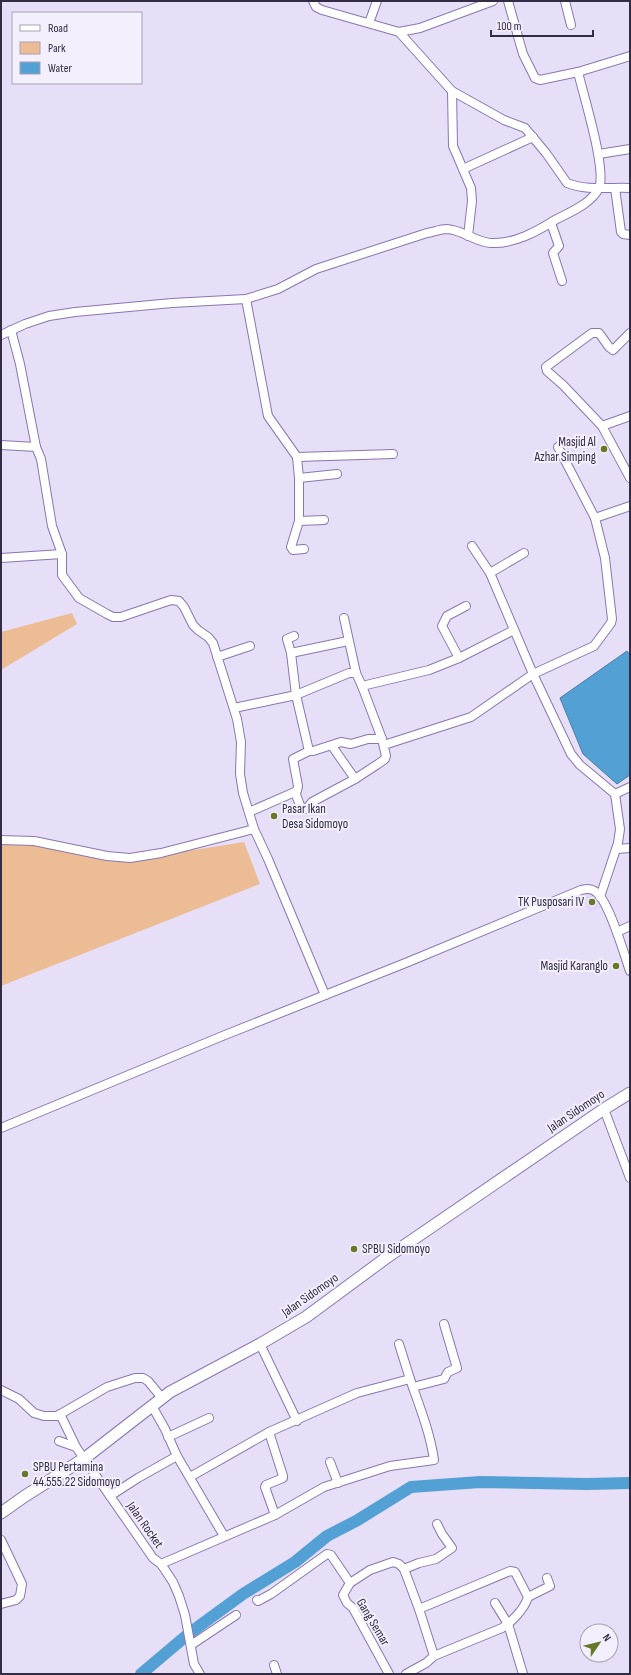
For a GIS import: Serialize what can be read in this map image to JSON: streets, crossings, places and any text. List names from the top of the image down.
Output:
{
  "streets": {
    "main road": ["Jalan Sidomoyo"],
    "street": ["Jalan Rocket", "Gang Semar"]
  },
  "crossings": [
    ["Jalan Sidomoyo", "Jalan Rocket"]
  ],
  "places": [
    "Masjid Al Azhar Simping",
    "Pasar Ikan Desa Sidomoyo",
    "TK Pusposari IV",
    "Masjid Karanglo",
    "SPBU Sidomoyo",
    "SPBU Pertamina 44.555.22 Sidomoyo"
  ],
  "legend": ["Road", "Park", "Water"],
  "scale_bar": "100 m",
  "north": "top right"
}
